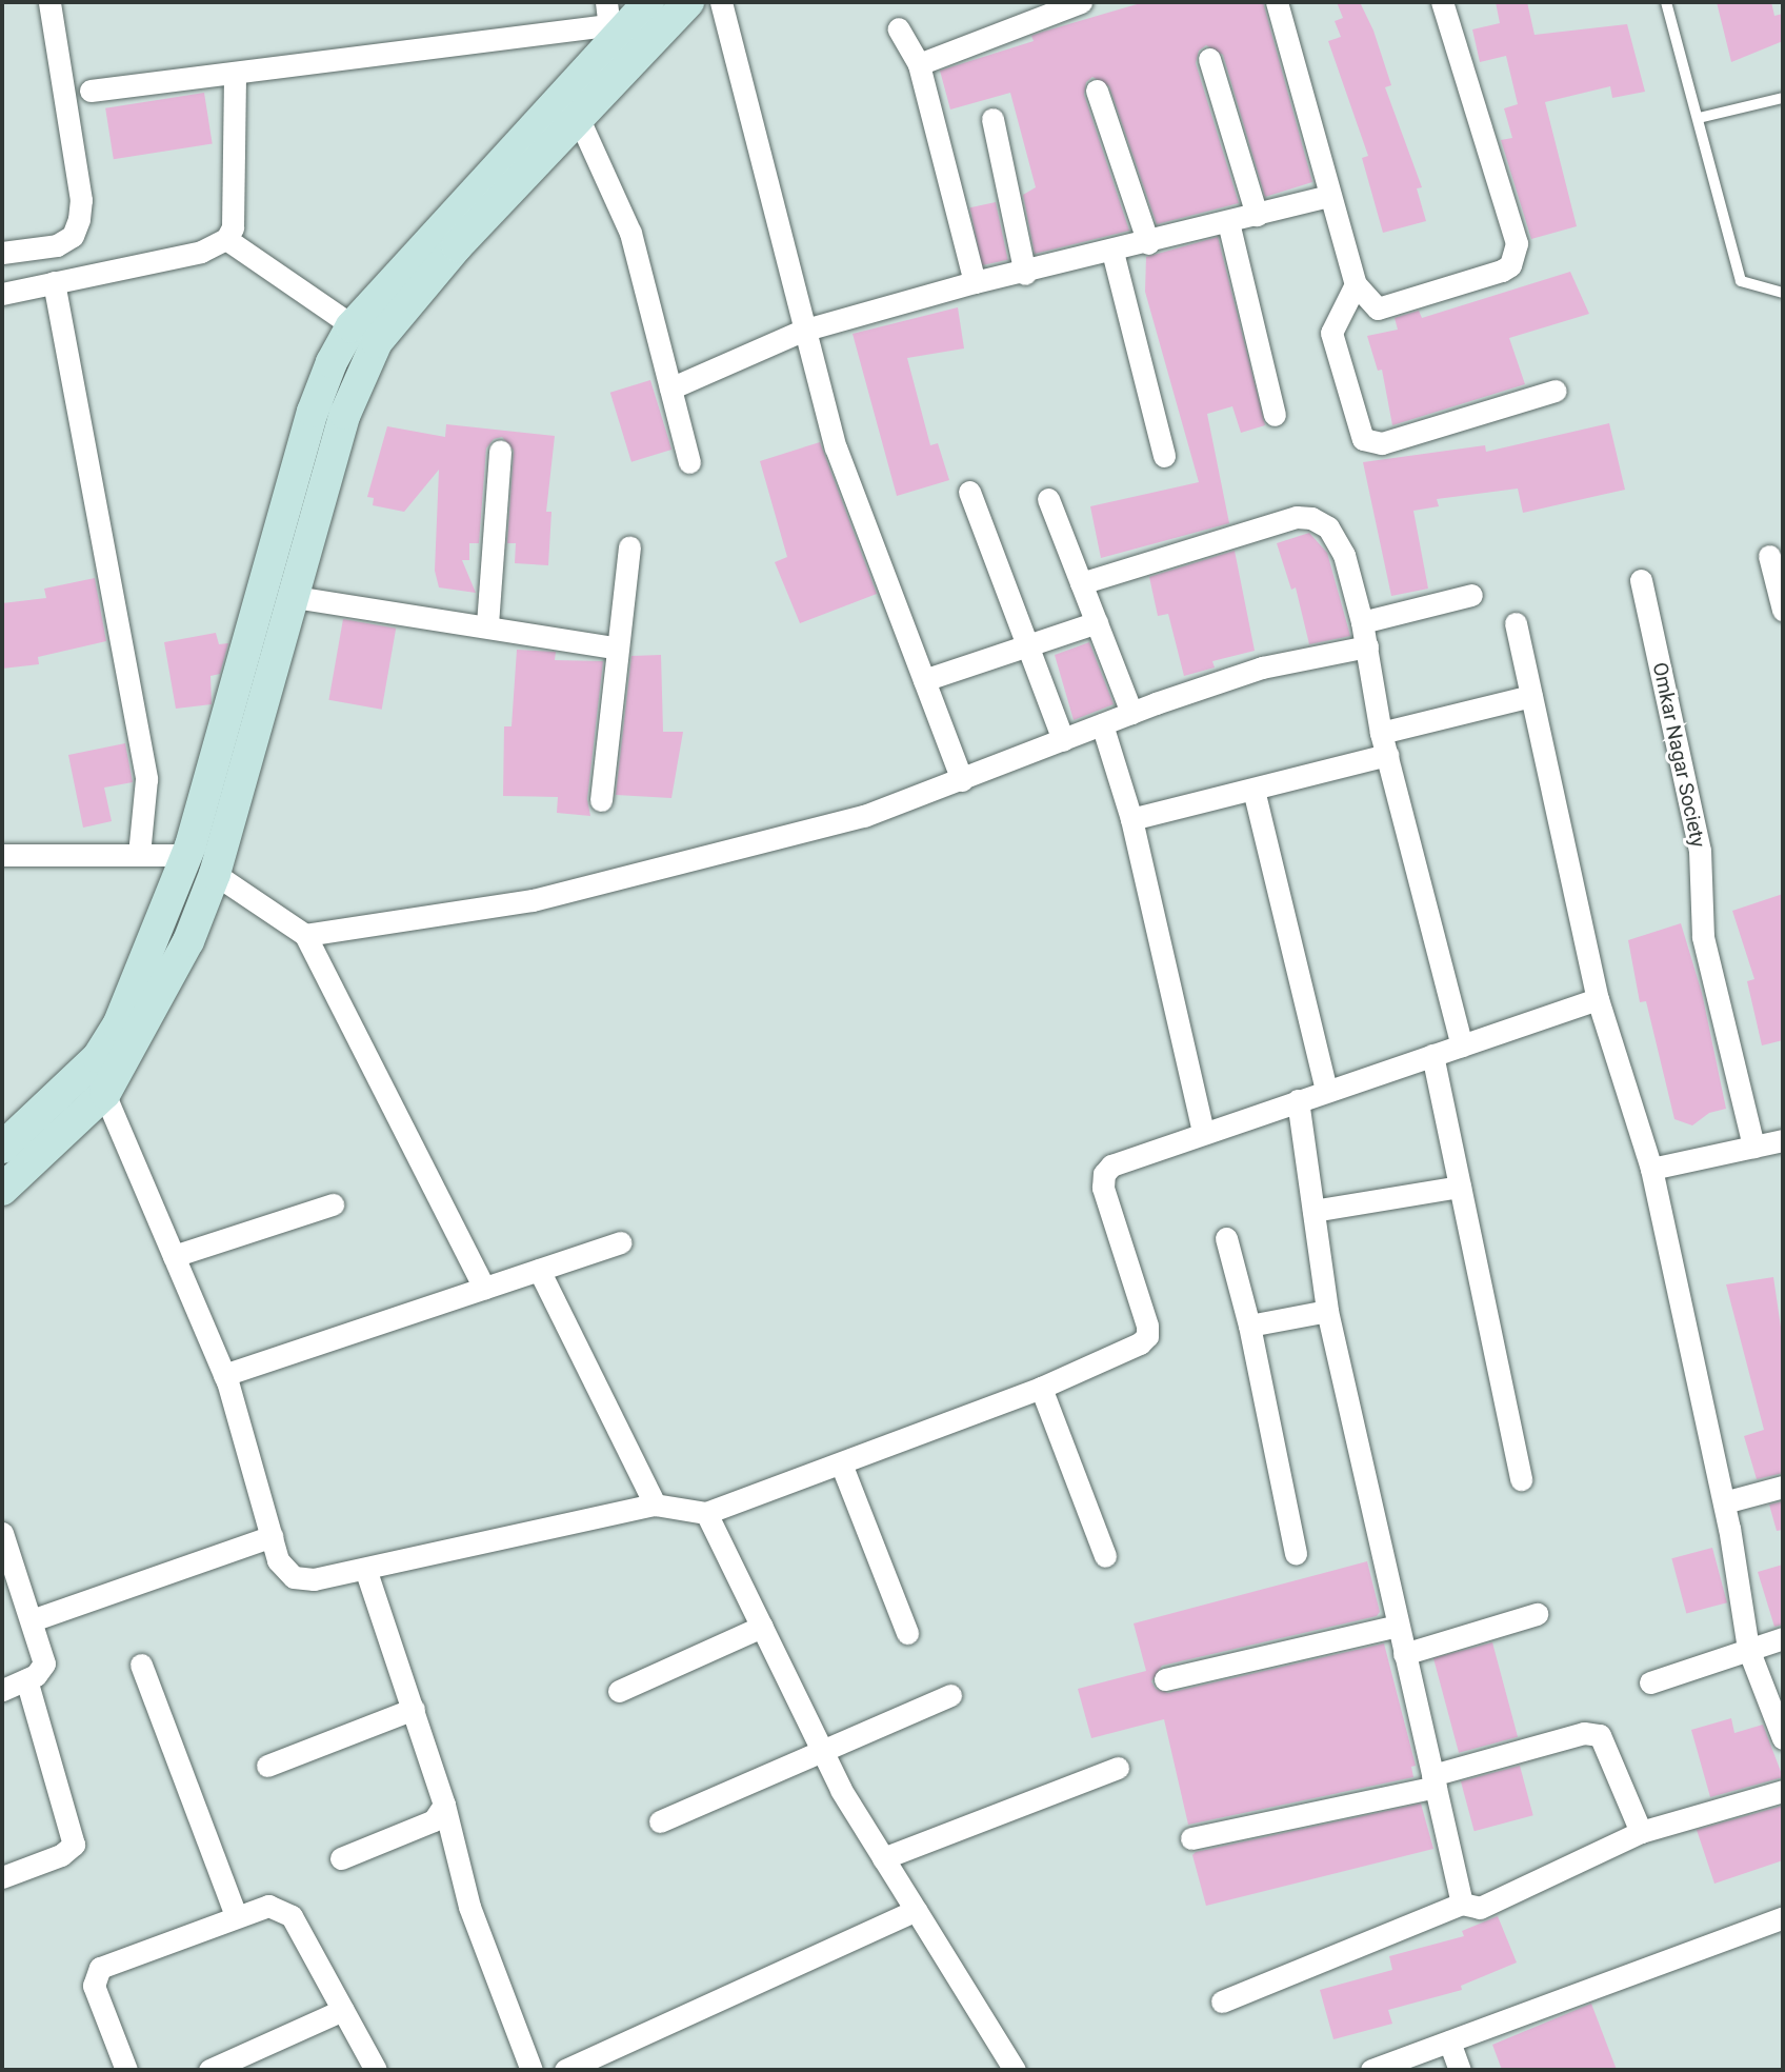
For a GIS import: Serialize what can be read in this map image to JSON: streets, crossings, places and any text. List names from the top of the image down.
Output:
{
  "streets": {
    "street": ["Omkar Nagar Society"]
  }
}
